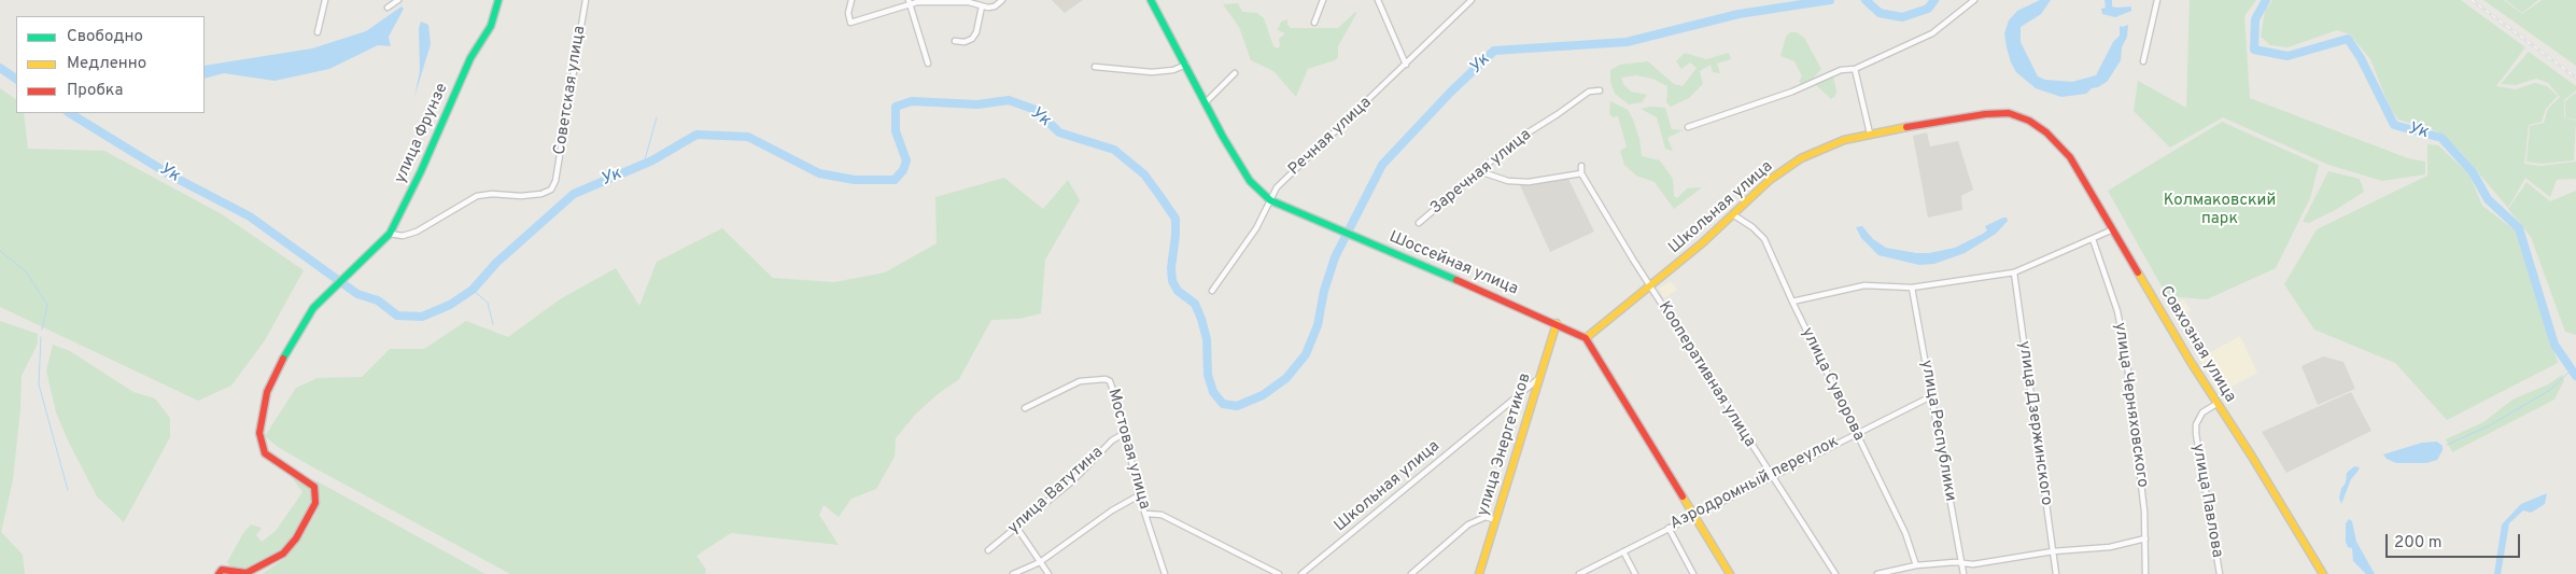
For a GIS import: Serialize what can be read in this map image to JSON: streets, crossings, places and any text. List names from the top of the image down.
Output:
{
  "streets": {
    "street": [
      "Советская улица",
      "улица Фрунзе",
      "Речная улица",
      "Заречная улица",
      "Школьная улица",
      "Шоссейная улица",
      "Совхозная улица",
      "Кооперативная улица",
      "улица Суворова",
      "улица Черняховского",
      "улица Дзержинского",
      "улица Республики",
      "улица Энергетиков",
      "Мостовая улица",
      "Аэродромный переулок",
      "улица Ватутина",
      "улица Павлова"
    ]
  },
  "crossings": [
    ["Советская улица", "улица Фрунзе"],
    ["Речная улица", "Шоссейная улица"],
    ["Школьная улица", "Шоссейная улица"],
    ["Школьная улица", "Совхозная улица"],
    ["Школьная улица", "Кооперативная улица"],
    ["Школьная улица", "улица Суворова"],
    ["Школьная улица", "улица Энергетиков"],
    ["Шоссейная улица", "улица Энергетиков"],
    ["Совхозная улица", "улица Павлова"],
    ["Кооперативная улица", "Аэродромный переулок"],
    ["улица Суворова", "Аэродромный переулок"],
    ["улица Республики", "Аэродромный переулок"],
    ["Мостовая улица", "улица Ватутина"]
  ],
  "water": ["Ук"],
  "parks": ["Колмаковский парк"],
  "legend": ["Свободно", "Медленно", "Пробка"],
  "scale_bar": "200 m"
}
